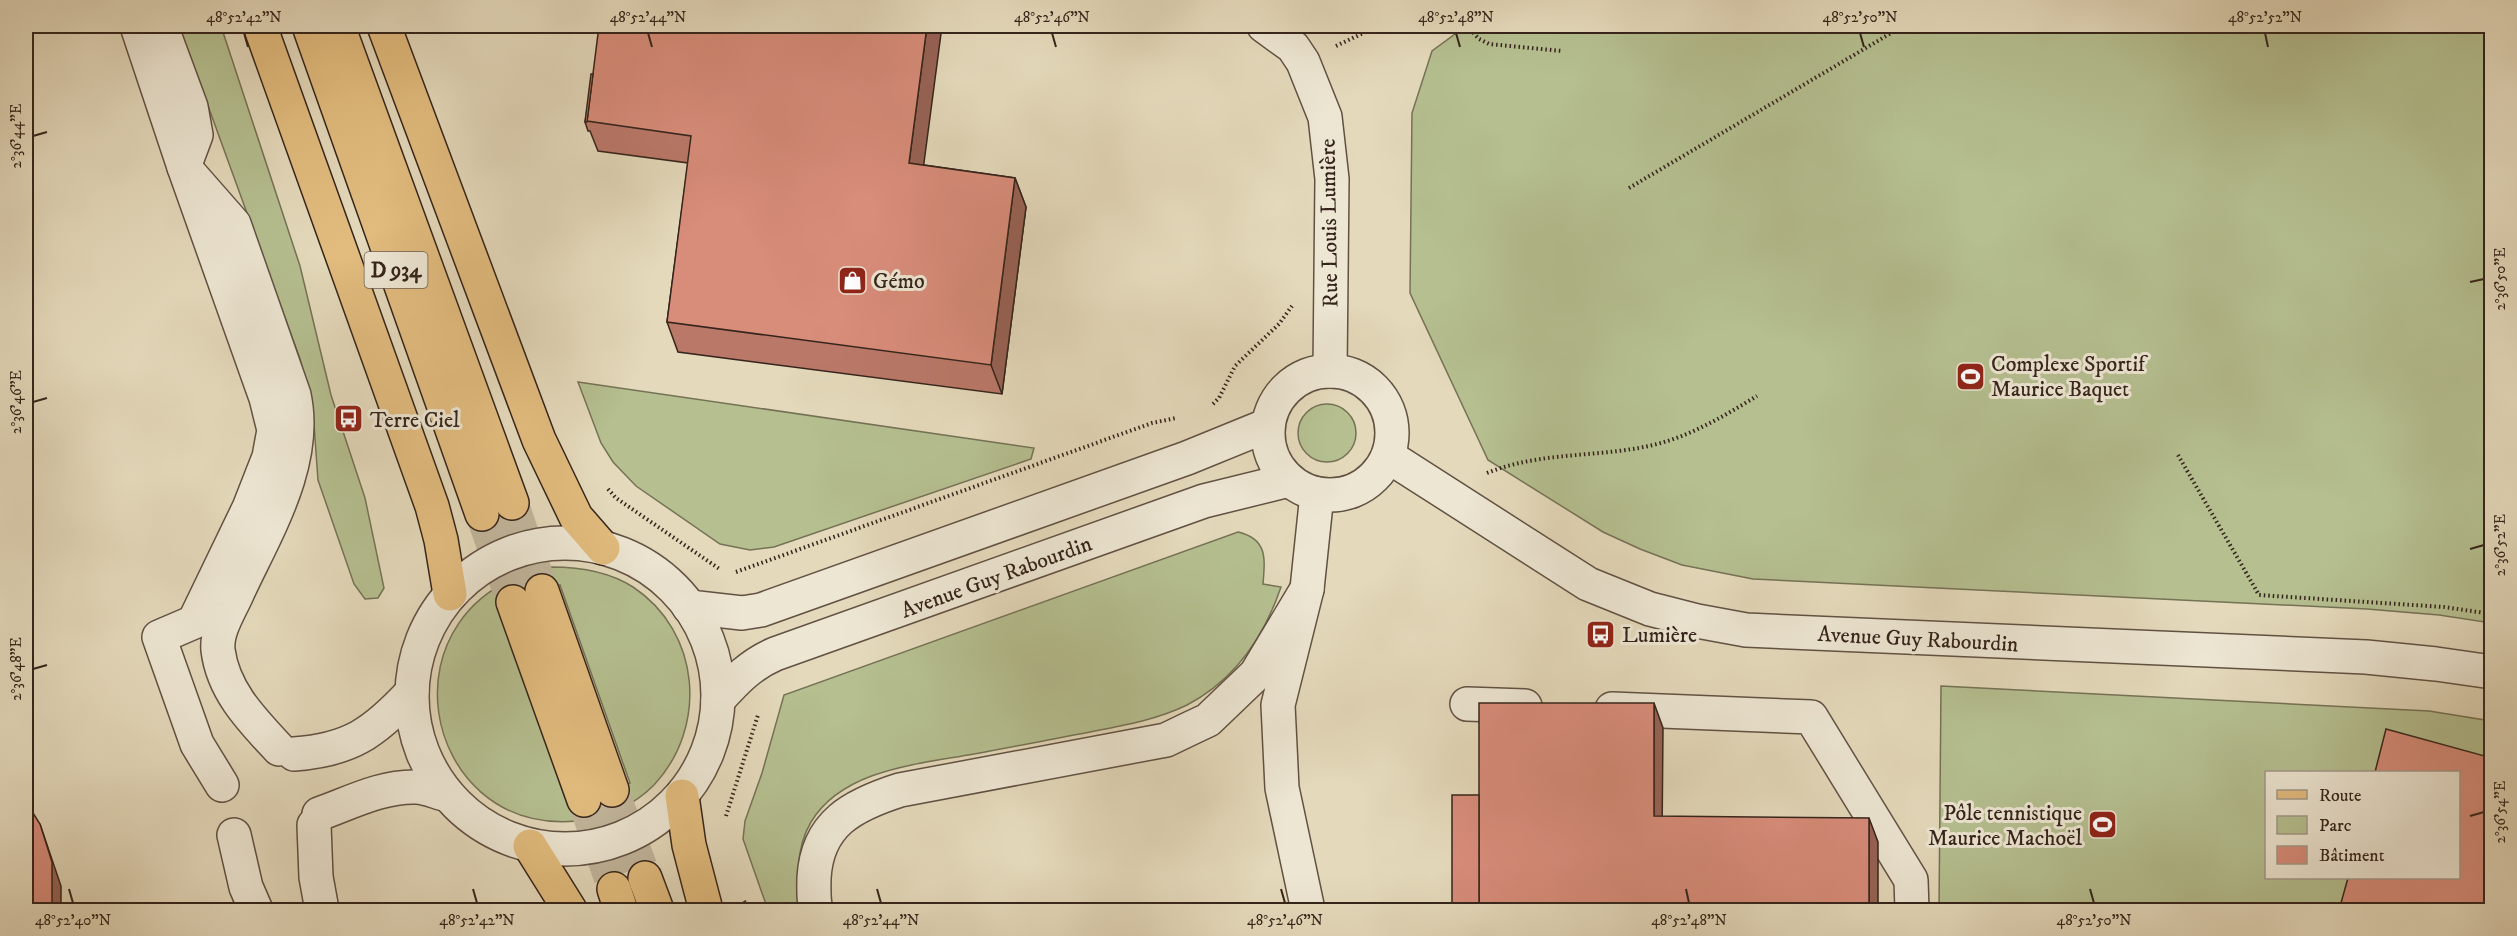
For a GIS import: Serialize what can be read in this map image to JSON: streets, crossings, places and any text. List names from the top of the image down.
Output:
{
  "streets": {
    "main road": ["D 934"],
    "street": ["Rue Louis Lumière", "Avenue Guy Rabourdin"]
  },
  "crossings": [
    ["Rue Louis Lumière", "Avenue Guy Rabourdin"]
  ],
  "places": {
    "shop": ["Gémo"],
    "sports": ["Complexe Sportif Maurice Baquet", "Pôle tennistique Maurice Machoël"],
    "bus stop": ["Terre Ciel", "Lumière"]
  },
  "legend": ["Route", "Parc", "Bâtiment"],
  "coordinates": [
    "48°52'42\"N",
    "48°52'44\"N",
    "48°52'46\"N",
    "48°52'48\"N",
    "48°52'50\"N",
    "48°52'52\"N",
    "2°36'44\"E",
    "2°36'50\"E",
    "2°36'46\"E",
    "2°36'52\"E",
    "2°36'48\"E",
    "2°36'54\"E",
    "48°52'40\"N"
  ]
}
